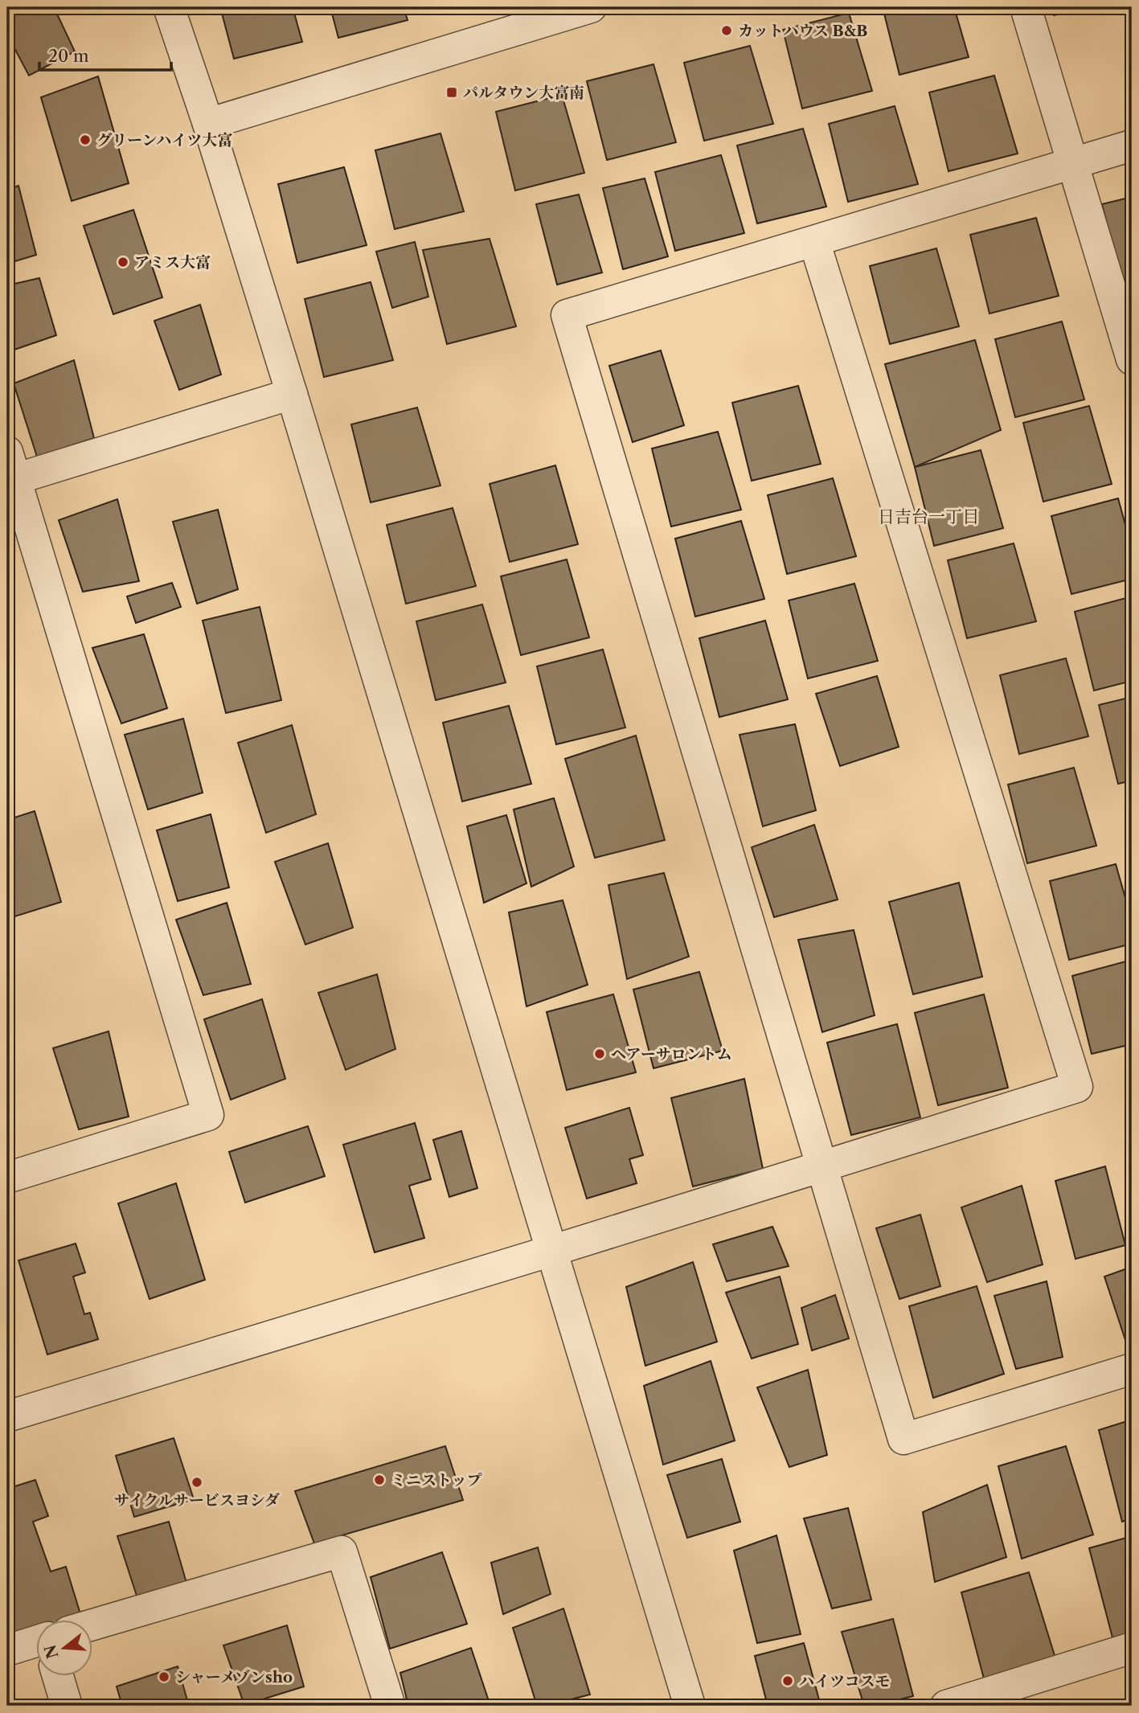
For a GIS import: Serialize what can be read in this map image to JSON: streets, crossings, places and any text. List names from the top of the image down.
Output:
{
  "districts": ["日吉台一丁目"],
  "places": {
    "other": [
      "カットハウス B&B",
      "グリーンハイツ大富",
      "アミス大富",
      "ヘアーサロントム",
      "ミニストップ",
      "サイクルサービスヨシダ",
      "シャーメゾンsho",
      "ハイツコスモ"
    ],
    "transit": ["パルタウン大富南"]
  },
  "scale_bar": "20 m",
  "north": "left"
}
